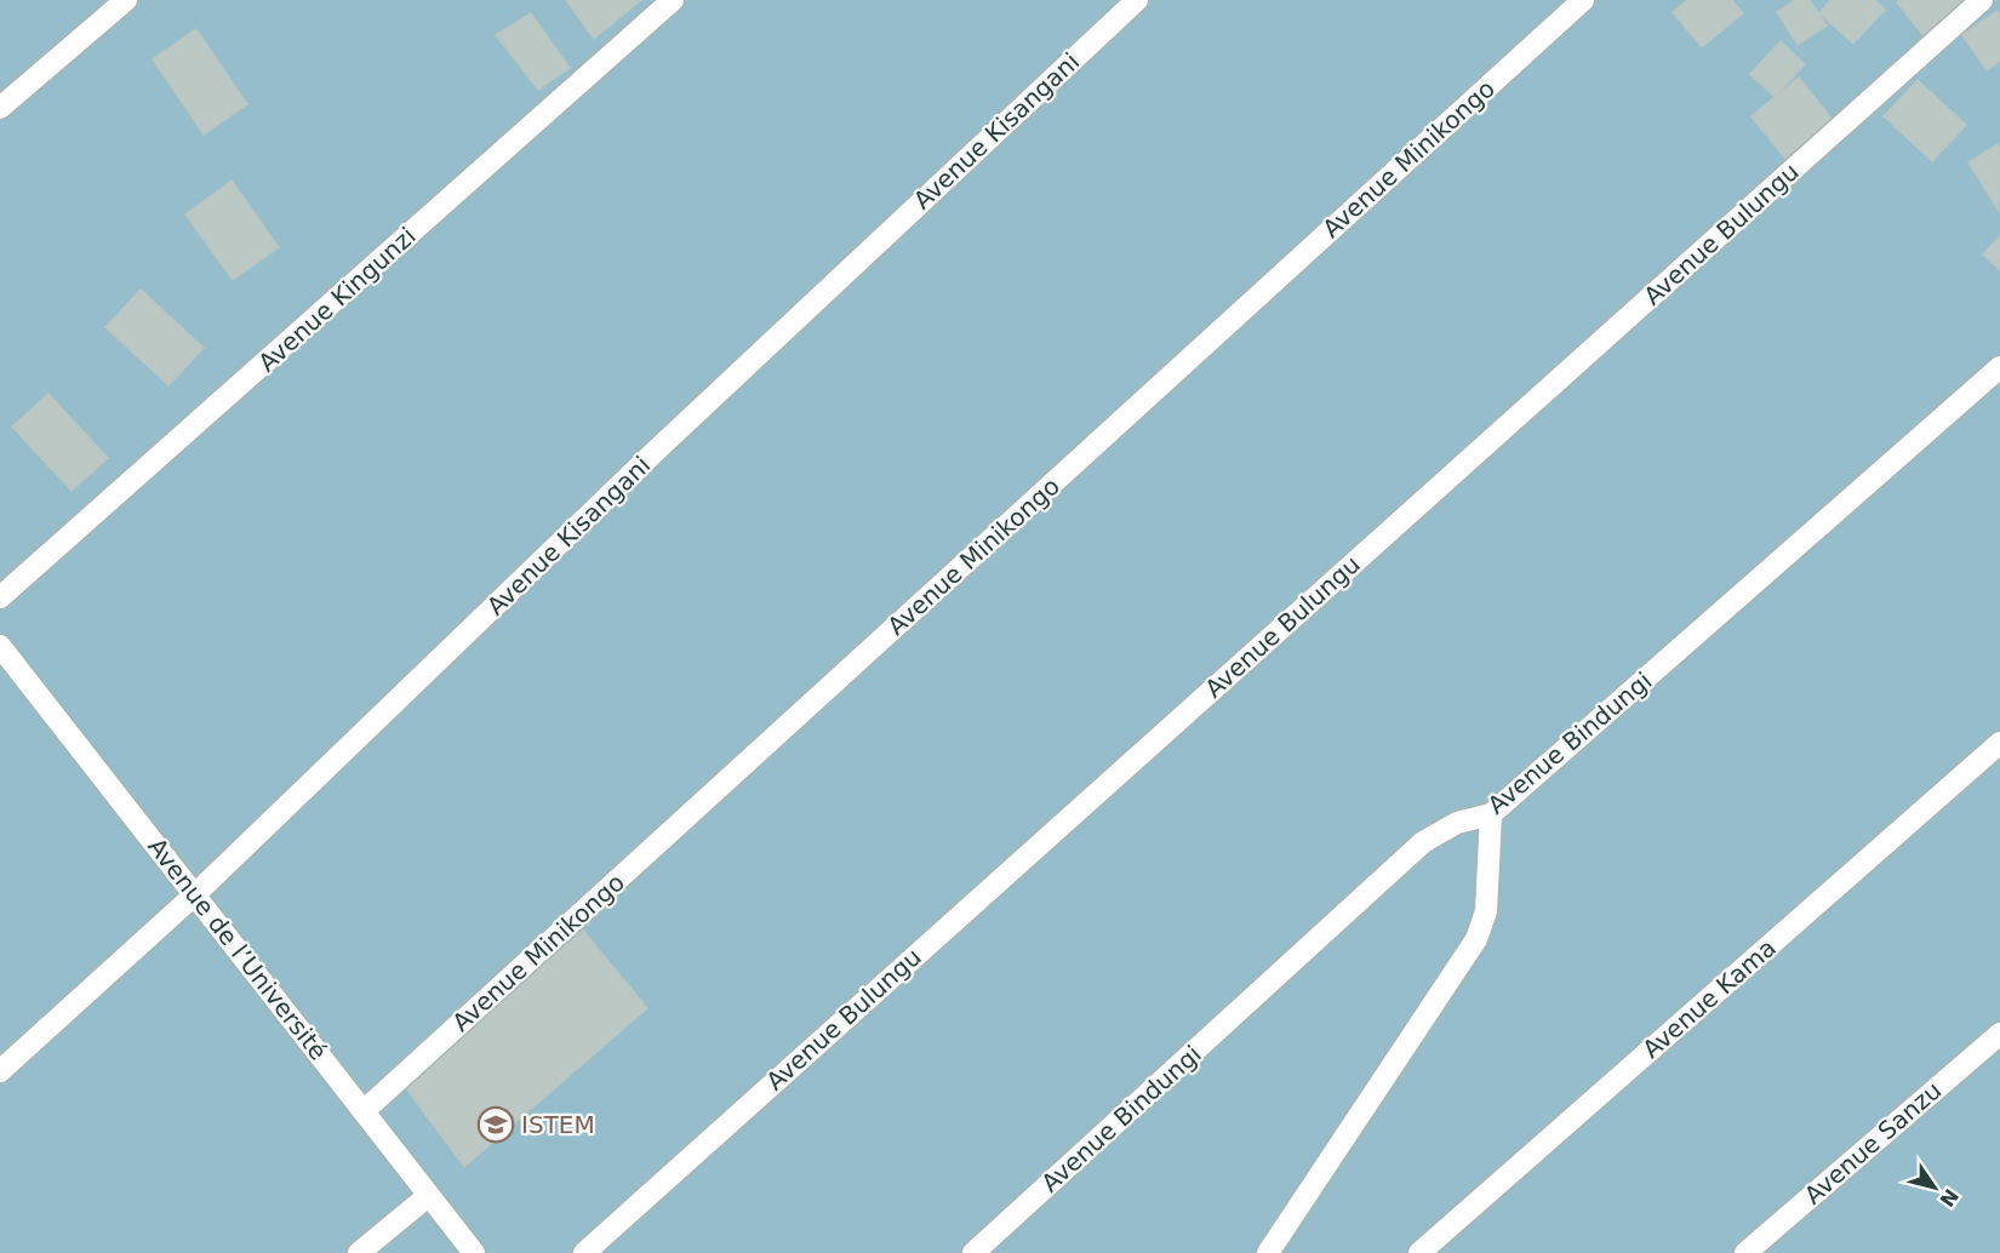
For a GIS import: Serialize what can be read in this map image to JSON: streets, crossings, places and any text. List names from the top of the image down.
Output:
{
  "streets": {
    "street": [
      "Avenue Kisangani",
      "Avenue Minikongo",
      "Avenue Bulungu",
      "Avenue Kingunzi",
      "Avenue Bindungi",
      "Avenue de l’Université",
      "Avenue Kama",
      "Avenue Sanzu"
    ]
  },
  "crossings": [
    ["Avenue Kisangani", "Avenue de l’Université"],
    ["Avenue Minikongo", "Avenue de l’Université"]
  ],
  "places": {
    "school or university": ["ISTEM"]
  },
  "north": "bottom right"
}
